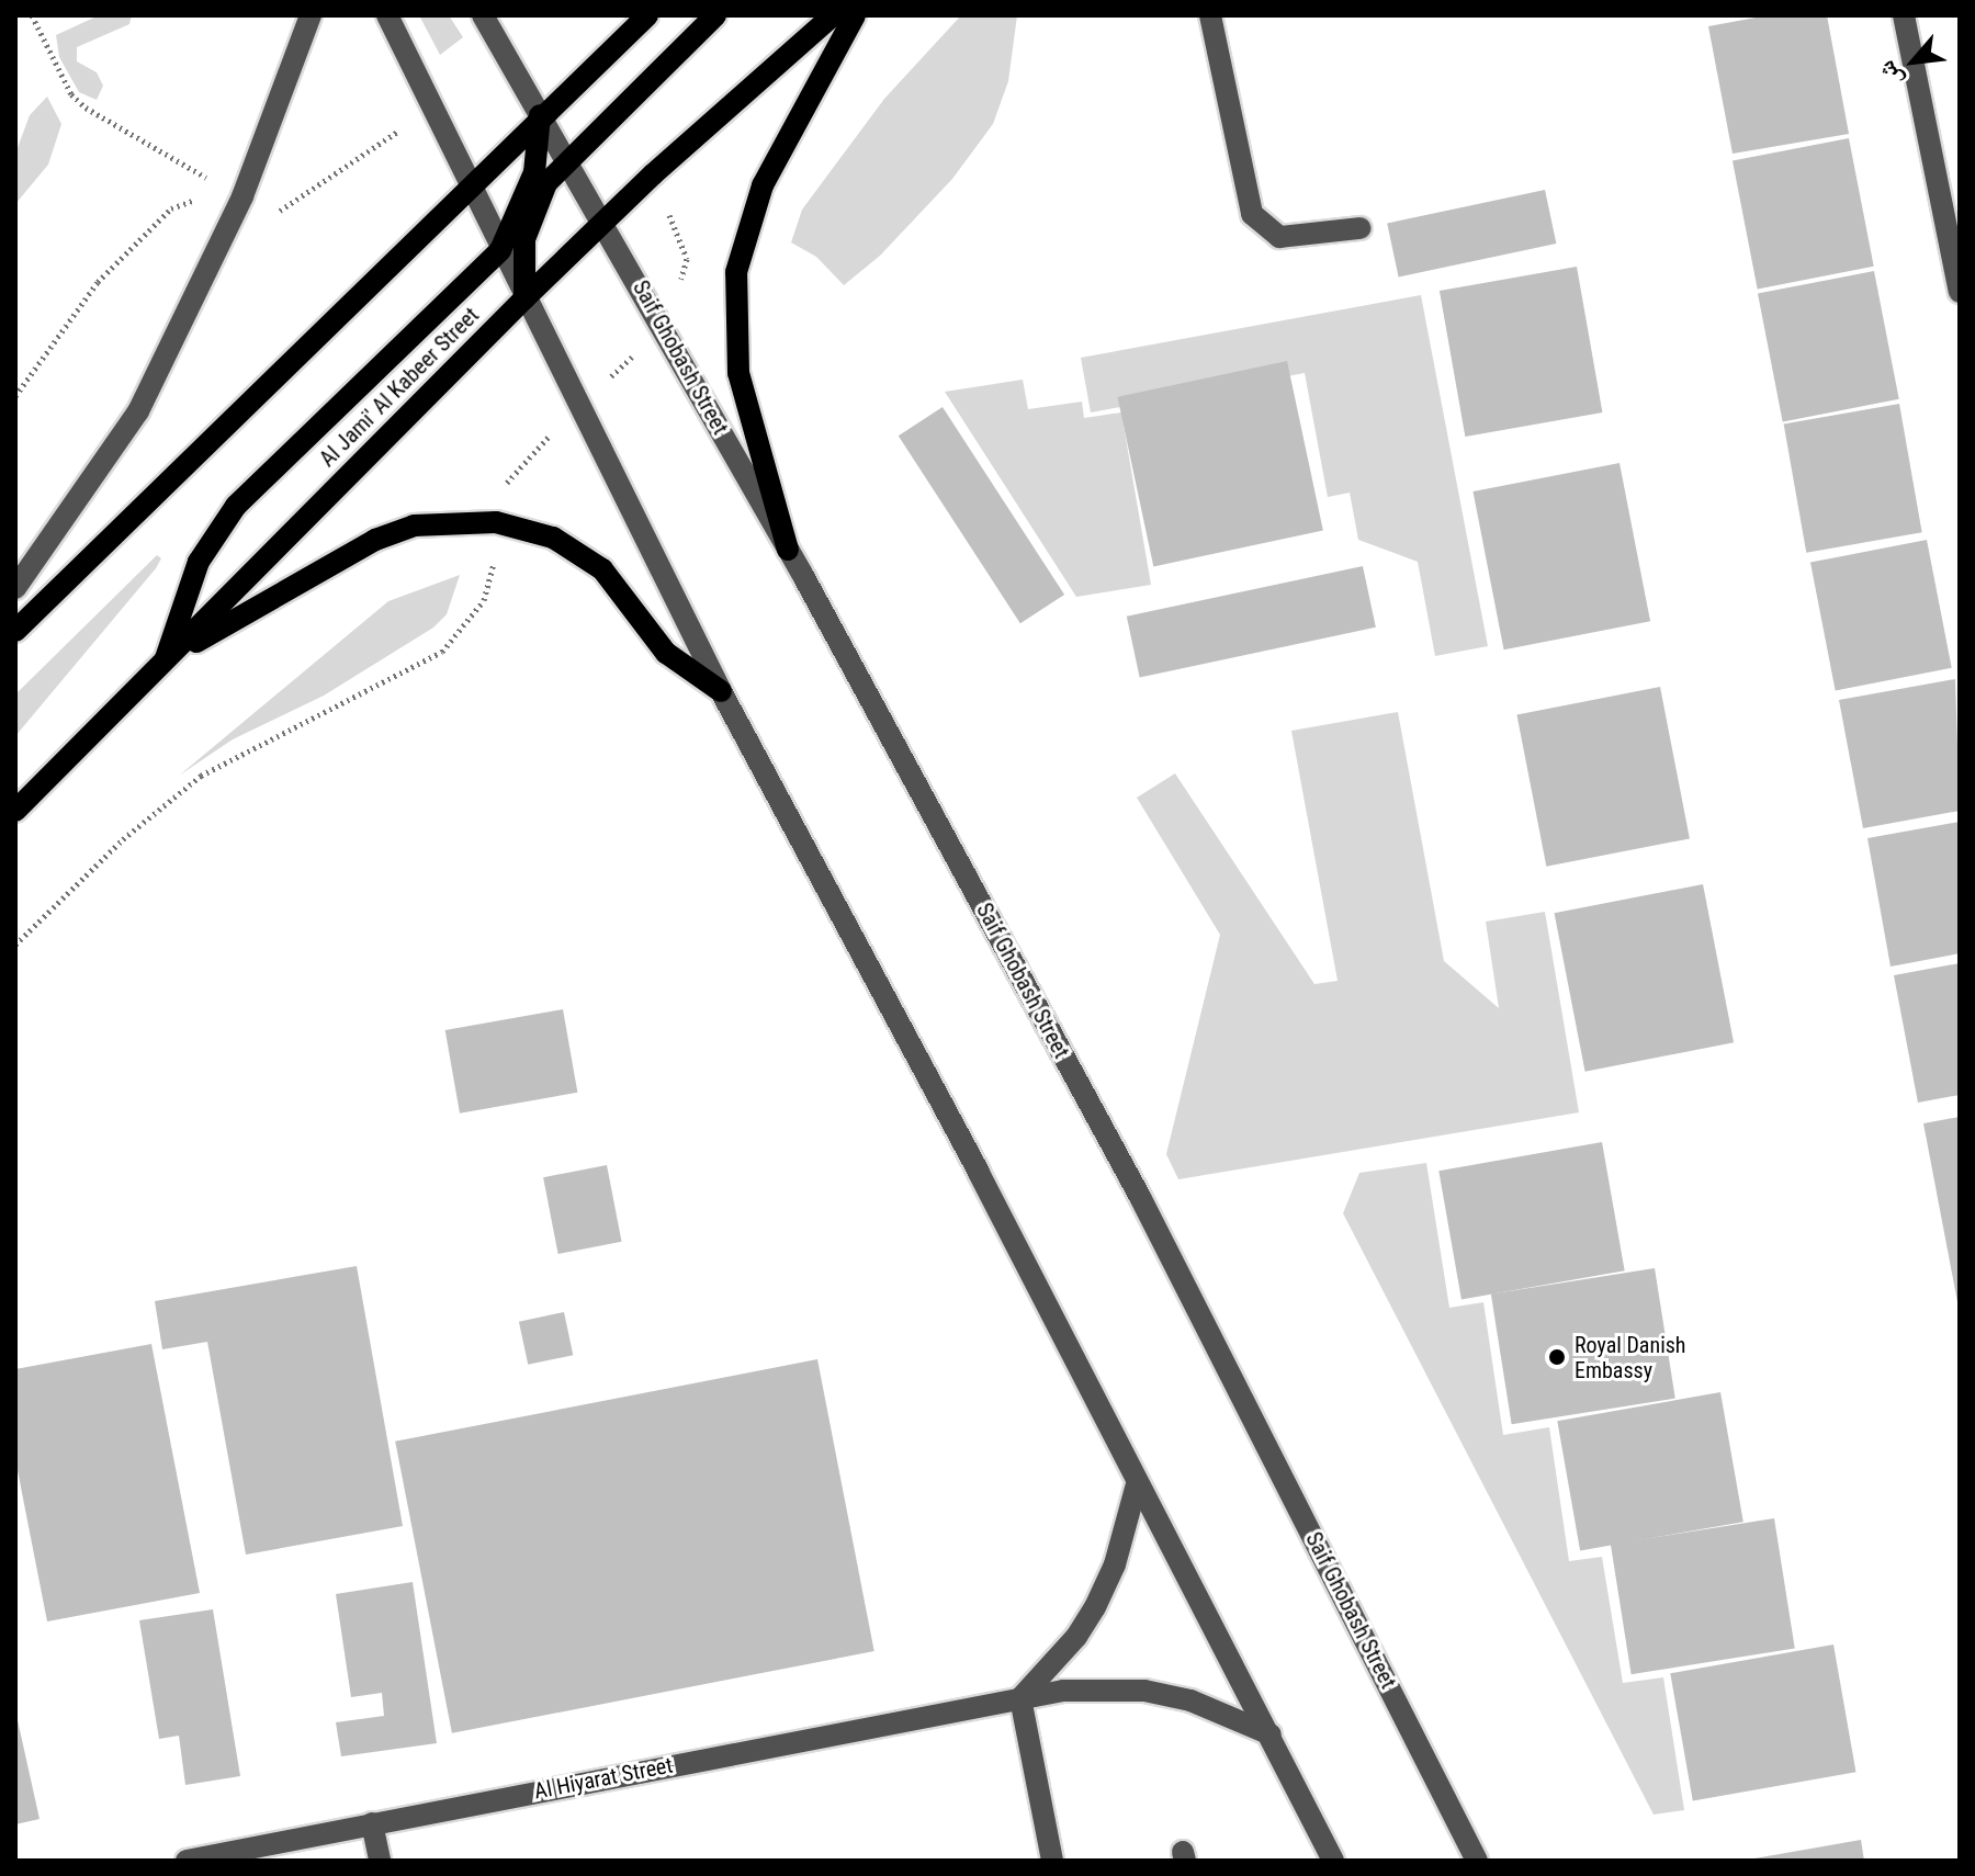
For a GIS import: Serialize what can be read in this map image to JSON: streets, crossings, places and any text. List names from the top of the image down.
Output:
{
  "streets": {
    "main road": ["Al Jami' Al Kabeer Street"],
    "street": ["Saif Ghobash Street", "Al Hiyarat Street"]
  },
  "crossings": [
    ["Saif Ghobash Street", "Al Jami' Al Kabeer Street"]
  ],
  "places": ["Royal Danish Embassy"],
  "north": "bottom left"
}
